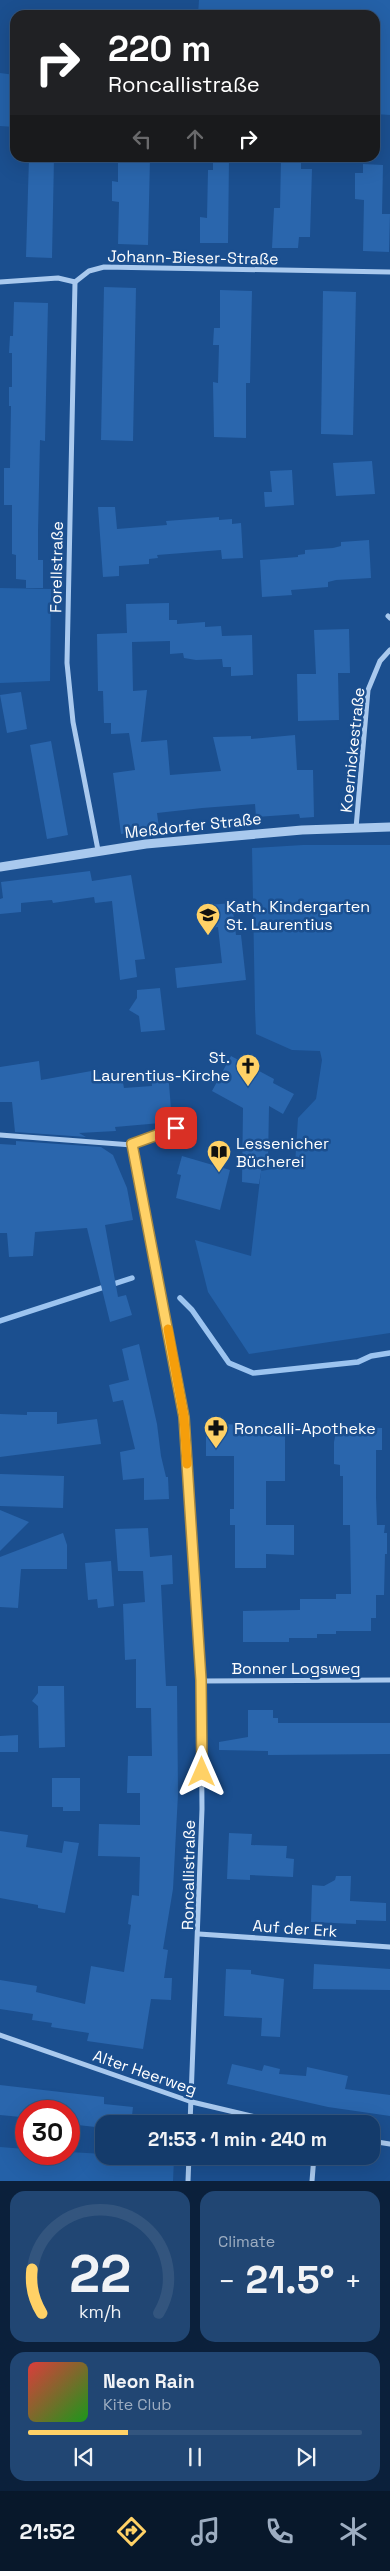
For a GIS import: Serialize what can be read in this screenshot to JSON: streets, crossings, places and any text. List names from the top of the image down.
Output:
{
  "streets": {
    "street": [
      "Johann-Bieser-Straße",
      "Forellstraße",
      "Koernickestraße",
      "Meßdorfer Straße",
      "Bonner Logsweg",
      "Roncallistraße",
      "Auf der Erk",
      "Alter Heerweg"
    ]
  },
  "crossings": [
    ["Johann-Bieser-Straße", "Forellstraße"],
    ["Forellstraße", "Meßdorfer Straße"],
    ["Koernickestraße", "Meßdorfer Straße"],
    ["Bonner Logsweg", "Roncallistraße"],
    ["Roncallistraße", "Auf der Erk"],
    ["Roncallistraße", "Alter Heerweg"]
  ],
  "places": {
    "school or university": ["Kath. Kindergarten St. Laurentius"],
    "church": ["St. Laurentius-Kirche"],
    "library": ["Lessenicher Bücherei"],
    "pharmacy": ["Roncalli-Apotheke"]
  },
  "page": {
    "turn": ["220 m", "Roncallistraße"],
    "limit": "30",
    "trip": "21:53 · 1 min · 240 m",
    "tile": "Climate",
    "heat": ["−", "21.5°", "+"],
    "song": ["Neon Rain", "Kite Club"],
    "tabs": "21:52",
    "gauge": ["22", "km/h"]
  }
}
